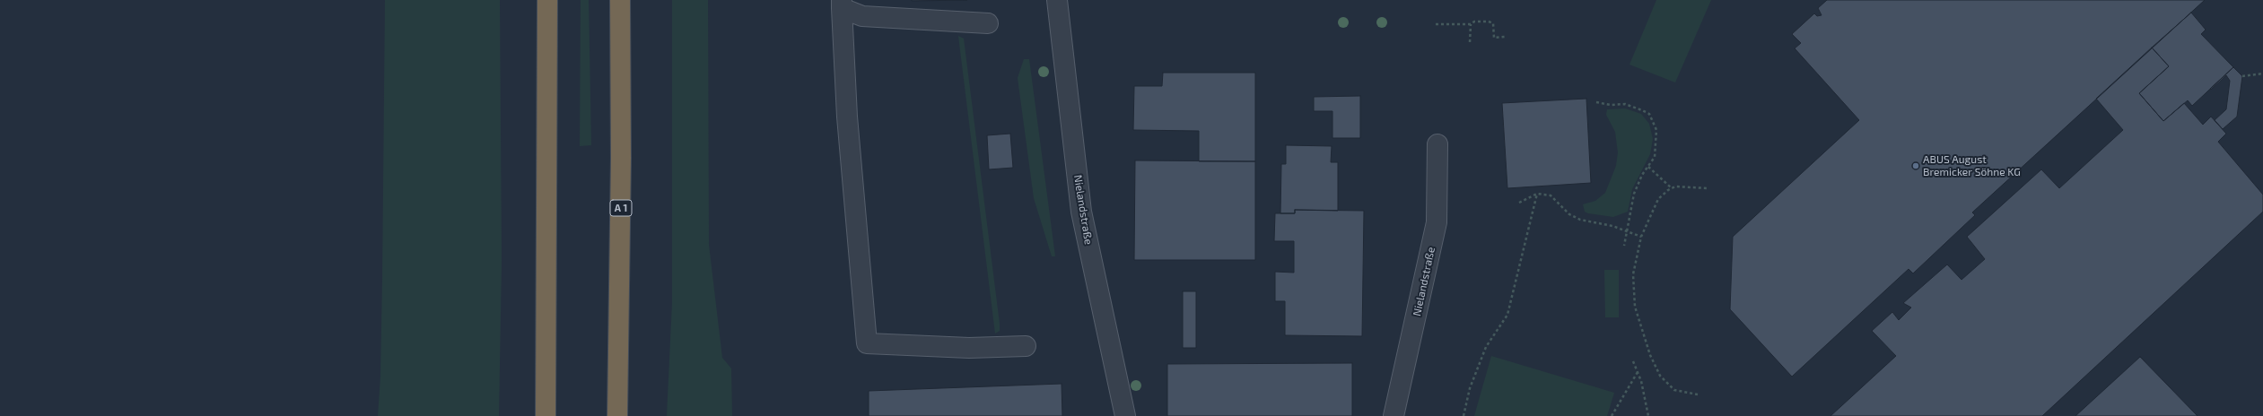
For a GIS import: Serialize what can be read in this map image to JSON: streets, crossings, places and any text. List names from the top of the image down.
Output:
{
  "streets": {
    "highway": ["A 1"],
    "street": ["Nielandstraße"]
  },
  "places": ["ABUS August Bremicker Söhne KG"]
}
